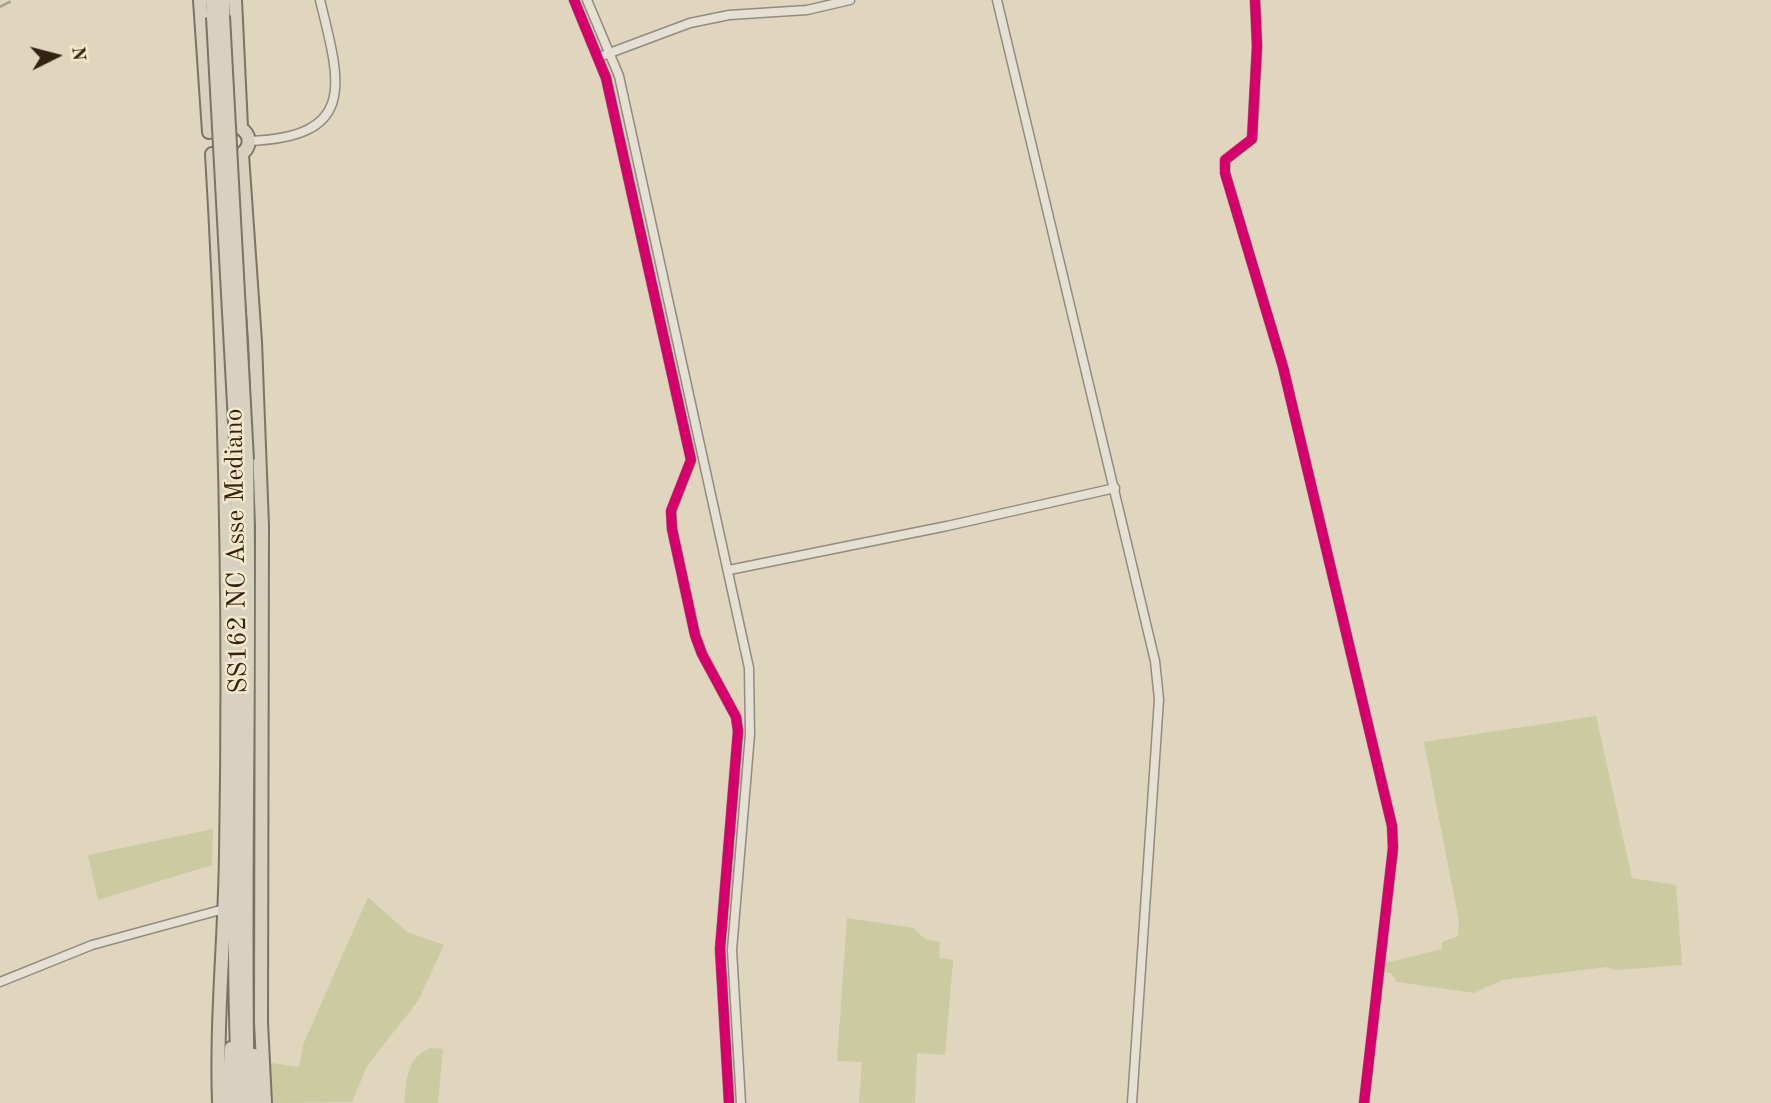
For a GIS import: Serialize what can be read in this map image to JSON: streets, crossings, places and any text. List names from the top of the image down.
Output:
{
  "streets": {
    "main road": ["SS162 NC Asse Mediano"]
  },
  "north": "right"
}
